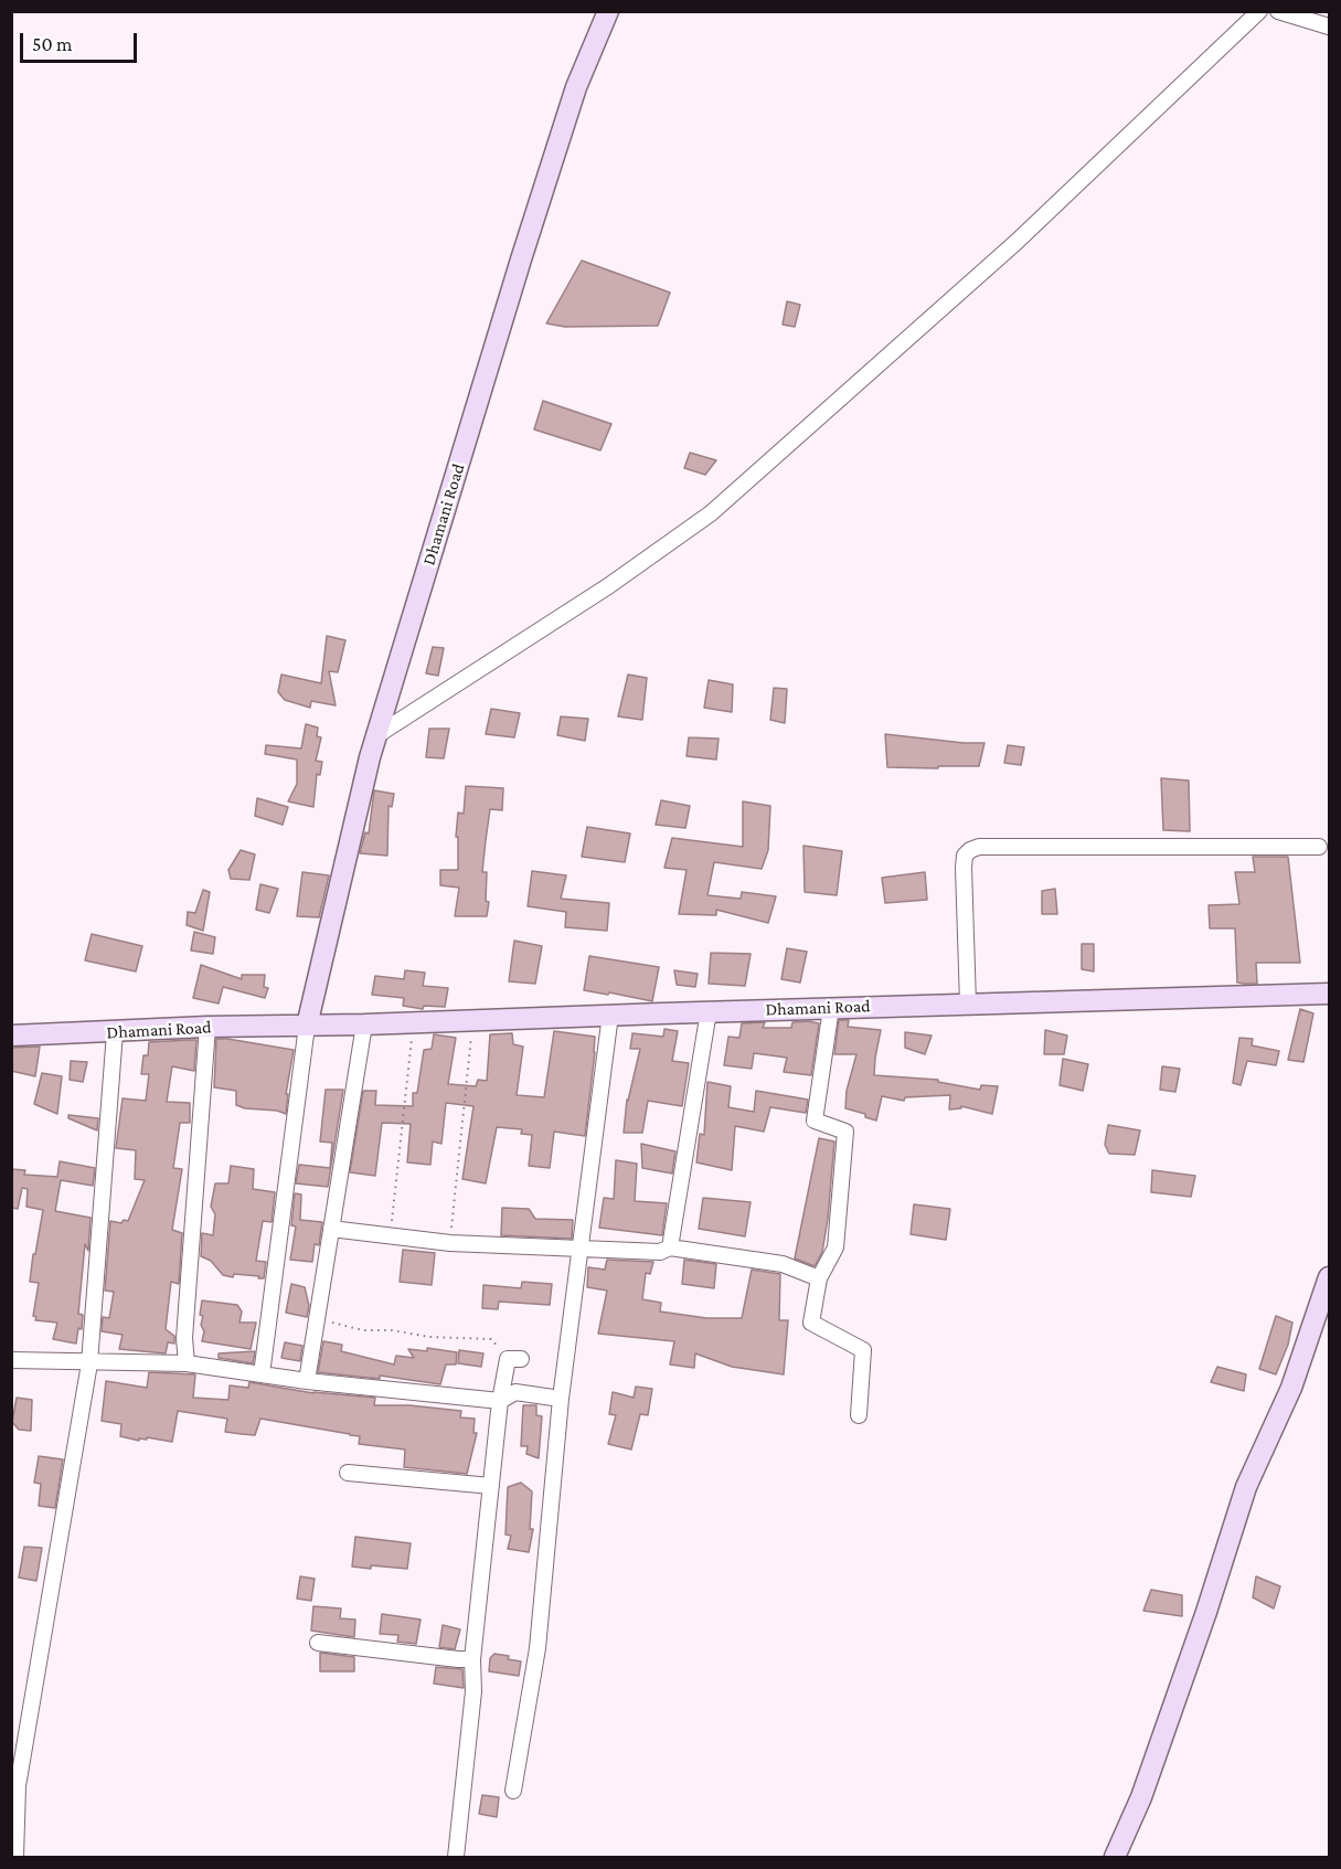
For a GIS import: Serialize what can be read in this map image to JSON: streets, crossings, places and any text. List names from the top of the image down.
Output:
{
  "streets": {
    "main road": ["Dhamani Road"]
  },
  "scale_bar": "50 m"
}
